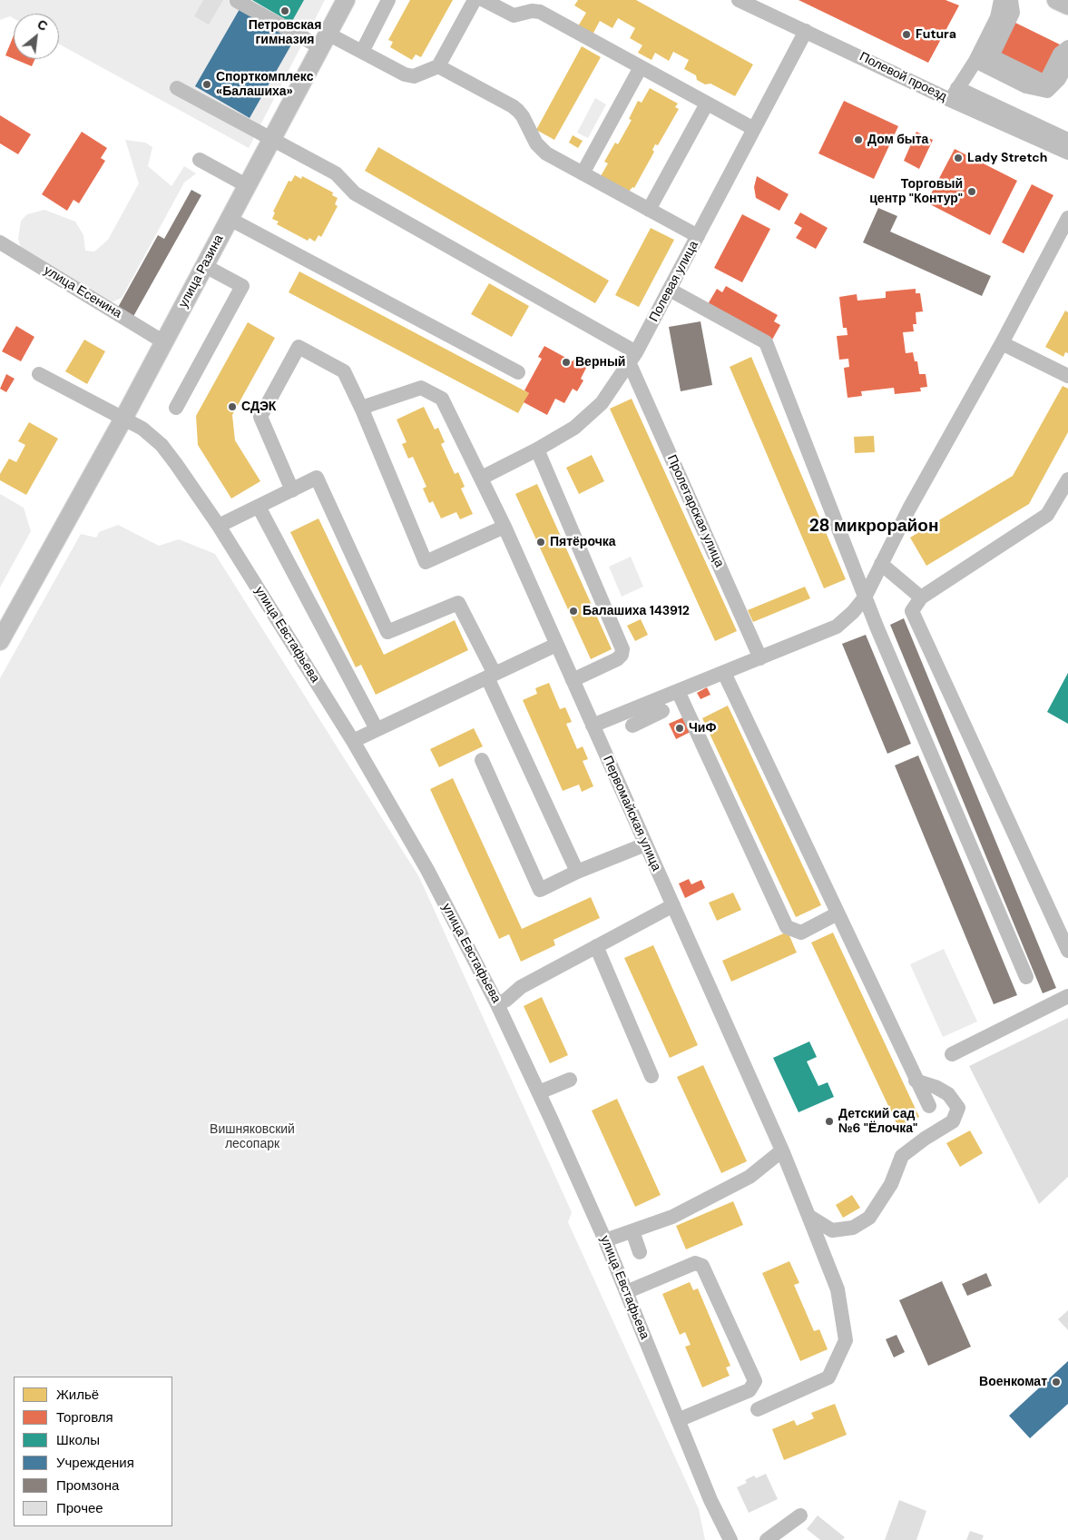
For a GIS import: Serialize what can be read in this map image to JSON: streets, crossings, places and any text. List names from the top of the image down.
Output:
{
  "streets": {
    "main road": ["улица Разина"],
    "street": [
      "Полевой проезд",
      "Полевая улица",
      "улица Есенина",
      "Пролетарская улица",
      "улица Евстафьева",
      "Первомайская улица"
    ]
  },
  "crossings": [
    ["Полевой проезд", "Полевая улица"],
    ["улица Разина", "улица Есенина"],
    ["улица Разина", "улица Евстафьева"],
    ["Полевая улица", "Пролетарская улица"],
    ["Полевая улица", "Первомайская улица"]
  ],
  "districts": ["28 микрорайон"],
  "parks": ["Вишняковский лесопарк"],
  "places": [
    "Петровская гимназия",
    "Futura",
    "Спорткомплекс «Балашиха»",
    "Дом быта",
    "Lady Stretch",
    "Торговый центр \"Контур\"",
    "Верный",
    "СДЭК",
    "Пятёрочка",
    "Балашиха 143912",
    "ЧиФ",
    "Детский сад №6 \"Ёлочка\"",
    "Военкомат"
  ],
  "legend": [
    "Жильё",
    "Торговля",
    "Школы",
    "Учреждения",
    "Промзона",
    "Прочее"
  ],
  "north": "top right"
}
